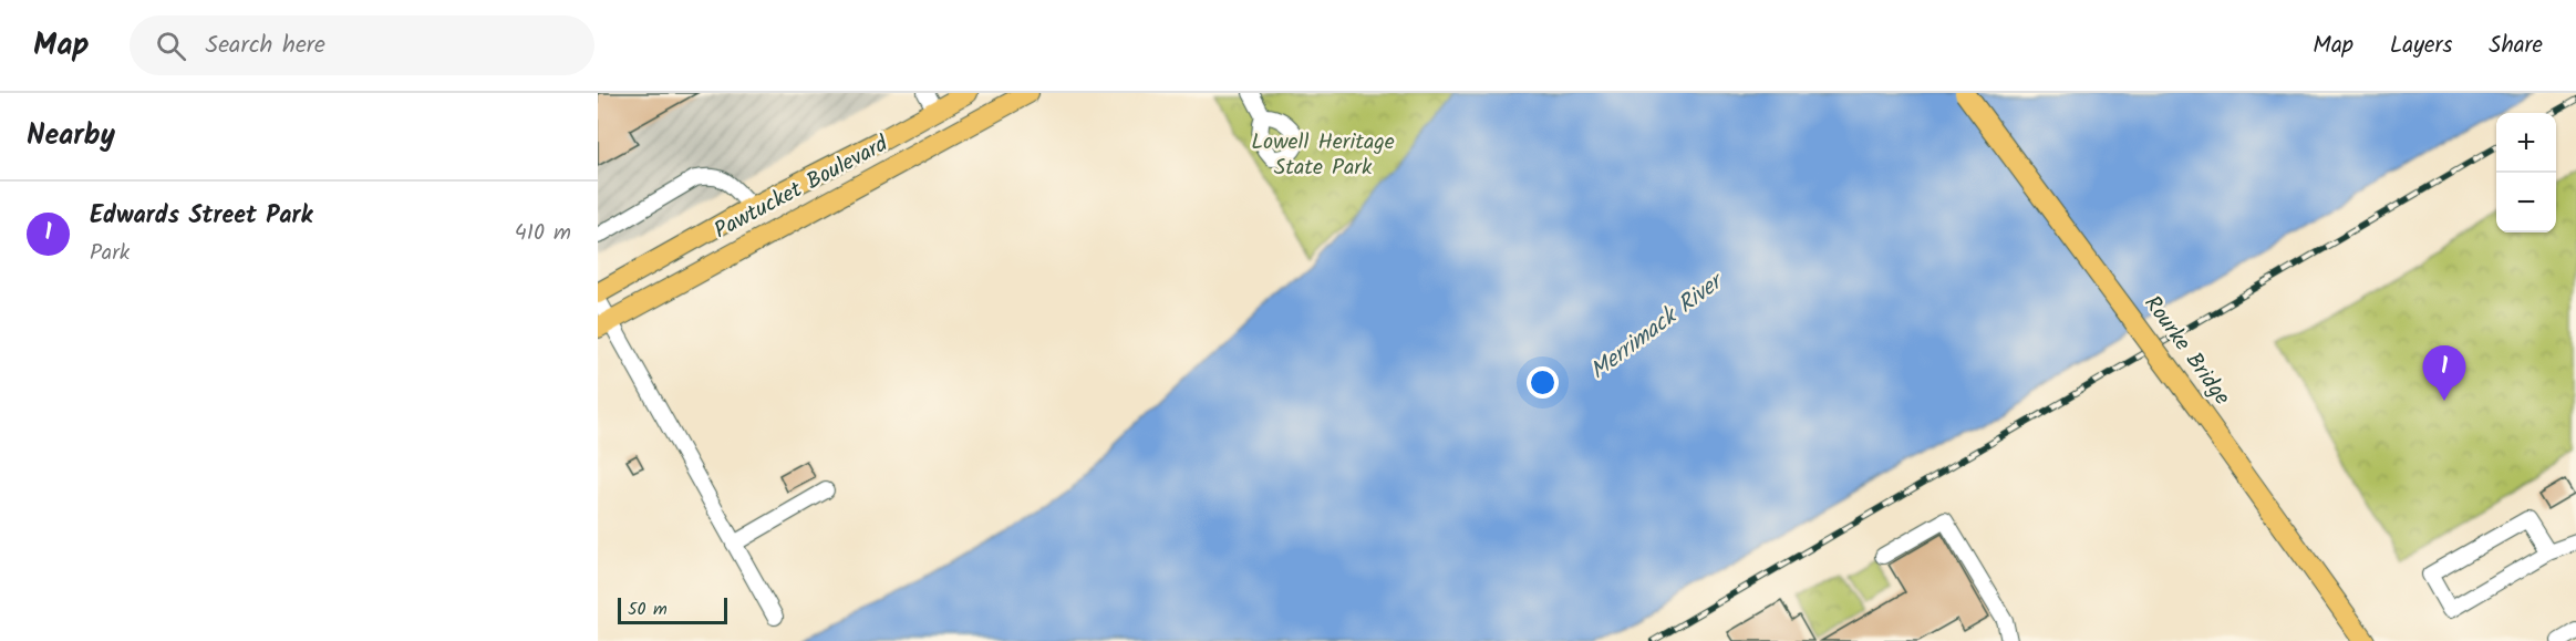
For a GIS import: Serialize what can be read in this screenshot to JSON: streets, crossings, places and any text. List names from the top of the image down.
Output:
{
  "streets": {
    "main road": ["Pawtucket Boulevard", "Rourke Bridge"]
  },
  "water": ["Merrimack River"],
  "parks": ["Lowell Heritage State Park"],
  "scale_bar": "50 m",
  "page": {
    "header": "Map",
    "search": "Search here",
    "nav": ["Map", "Layers", "Share"],
    "heading": "Nearby",
    "map_buttons": ["+", "−"],
    "list": [
      {
        "mark": "1",
        "name": "Edwards Street Park",
        "note": "Park",
        "value": "410 m"
      }
    ],
    "pins": "1",
    "scale": "50 m"
  }
}
